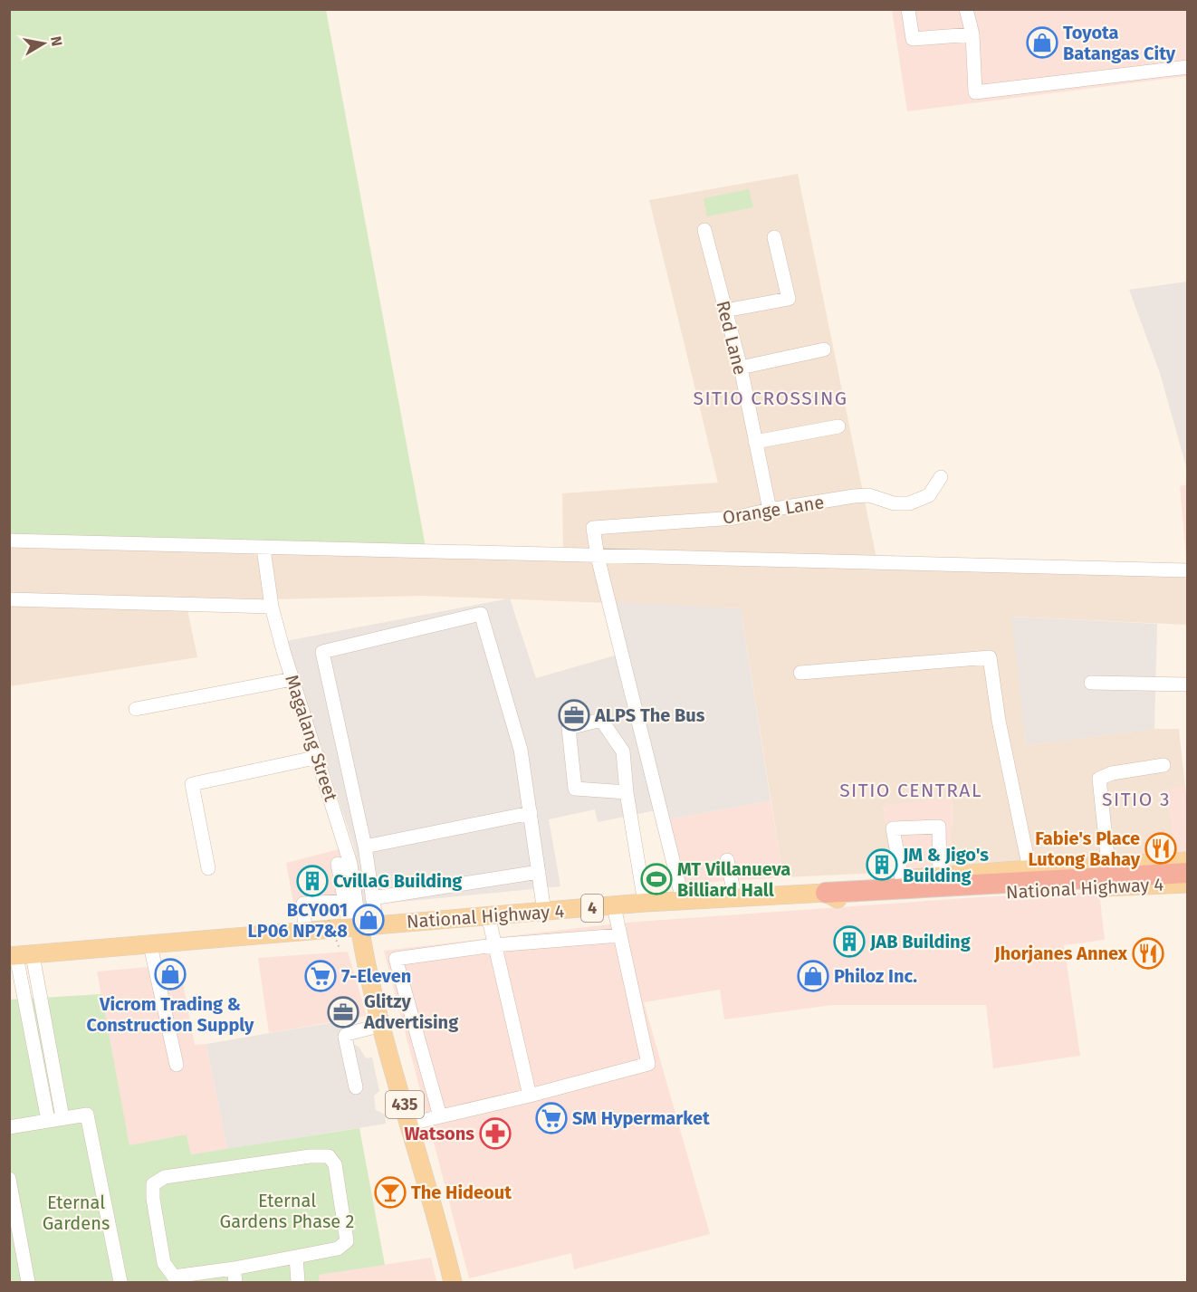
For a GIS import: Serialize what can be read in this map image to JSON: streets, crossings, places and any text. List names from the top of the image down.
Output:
{
  "streets": {
    "main road": ["National Highway 4", "4", "435"],
    "street": ["Red Lane", "Orange Lane", "Magalang Street"]
  },
  "crossings": [
    ["Red Lane", "Orange Lane"],
    ["Magalang Street", "National Highway 4"],
    ["Magalang Street", "435"],
    ["National Highway 4", "435"]
  ],
  "districts": ["SITIO CROSSING", "SITIO CENTRAL", "SITIO 3"],
  "parks": ["Eternal Gardens Phase 2", "Eternal Gardens"],
  "places": {
    "shop": [
      "Toyota Batangas City",
      "BCY001 LP06 NP7&8",
      "Vicrom Trading & Construction Supply",
      "Philoz Inc."
    ],
    "office": ["ALPS The Bus", "Glitzy Advertising"],
    "restaurant": ["Fabie's Place Lutong Bahay", "Jhorjanes Annex"],
    "building": ["JM & Jigo's Building", "CvillaG Building", "JAB Building"],
    "sports": ["MT Villanueva Billiard Hall"],
    "supermarket": ["7-Eleven", "SM Hypermarket"],
    "pharmacy": ["Watsons"],
    "bar": ["The Hideout"]
  },
  "north": "right"
}
